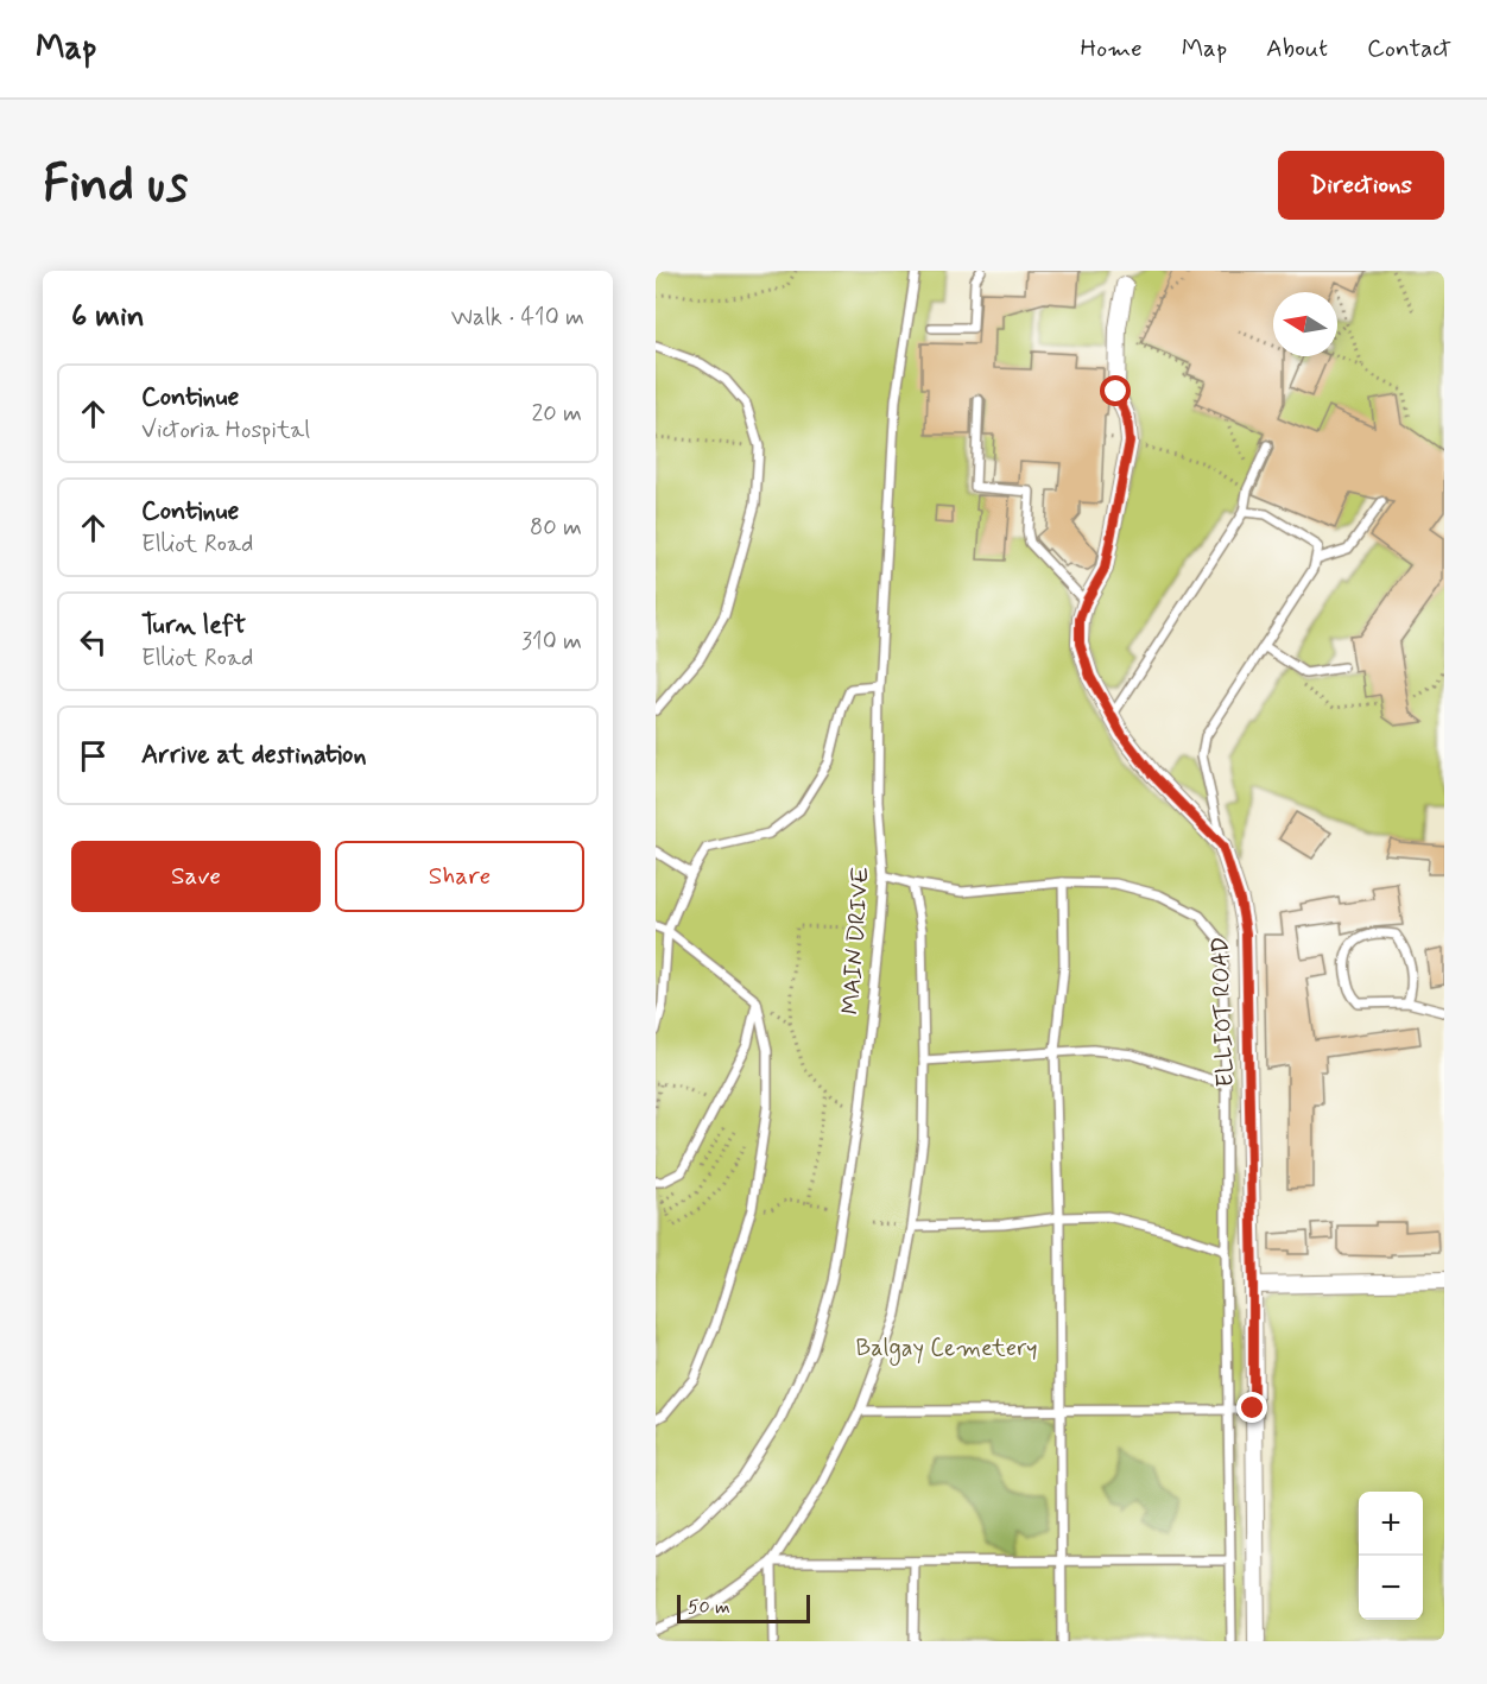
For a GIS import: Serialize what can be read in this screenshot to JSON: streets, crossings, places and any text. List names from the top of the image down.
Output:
{
  "streets": {
    "street": ["ELLIOT ROAD"],
    "lane": ["MAIN DRIVE"]
  },
  "parks": ["Balgay Cemetery"],
  "scale_bar": "50 m",
  "north": "left",
  "page": {
    "header": "Map",
    "nav": [
      "Home",
      "Map",
      "About",
      "Contact"
    ],
    "buttons": [
      "Directions",
      ["Save", "Share"]
    ],
    "title": "Find us",
    "heading": ["6 min", "Walk · 410 m"],
    "list": [
      ["Continue", "Victoria Hospital", "20 m"],
      ["Continue", "Elliot Road", "80 m"],
      ["Turn left", "Elliot Road", "310 m"],
      "Arrive at destination"
    ],
    "map_buttons": ["+", "−"],
    "scale": "50 m"
  }
}
